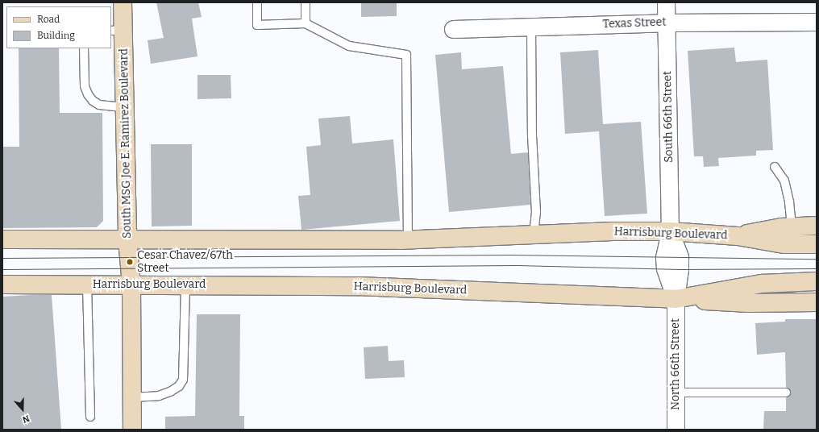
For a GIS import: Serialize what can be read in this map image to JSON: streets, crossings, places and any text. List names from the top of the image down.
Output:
{
  "streets": {
    "main road": ["South MSG Joe E. Ramirez Boulevard", "Harrisburg Boulevard"],
    "street": ["Texas Street", "South 66th Street", "North 66th Street"]
  },
  "crossings": [
    ["Texas Street", "South 66th Street"],
    ["South 66th Street", "Harrisburg Boulevard"],
    ["South 66th Street", "North 66th Street"],
    ["South MSG Joe E. Ramirez Boulevard", "Harrisburg Boulevard"],
    ["Harrisburg Boulevard", "North 66th Street"]
  ],
  "places": ["Cesar Chavez/67th Street"],
  "legend": ["Road", "Building"],
  "north": "bottom"
}
